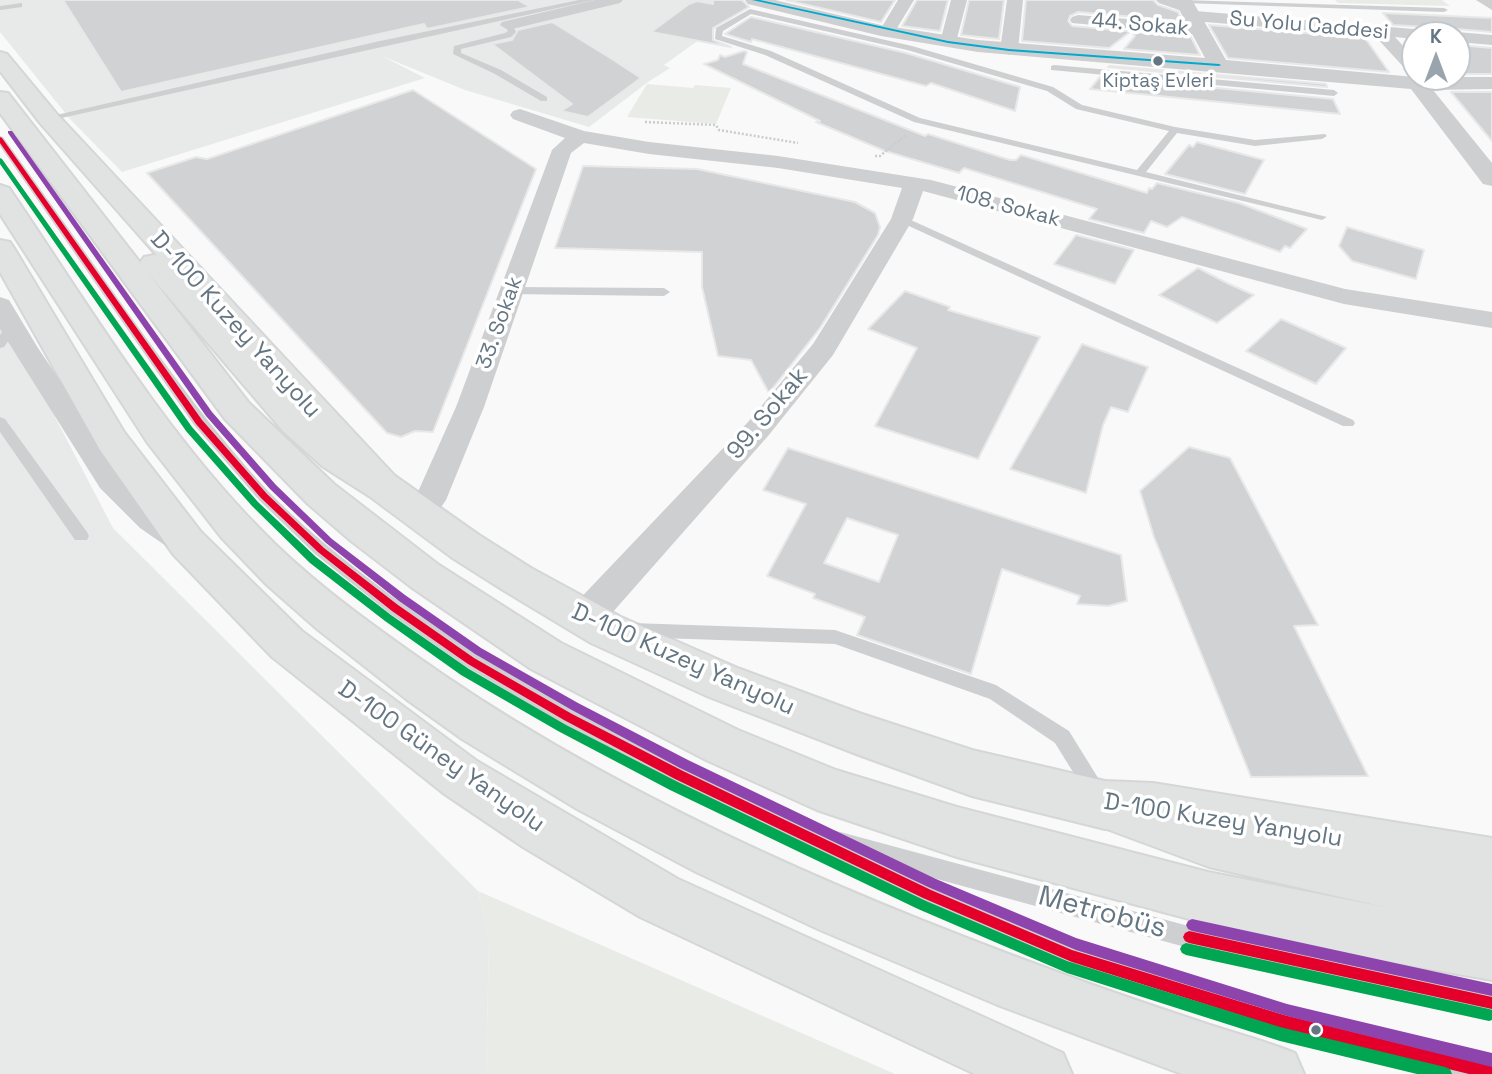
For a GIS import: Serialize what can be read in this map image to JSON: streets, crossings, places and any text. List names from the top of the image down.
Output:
{
  "streets": {
    "main road": ["D-100 Kuzey Yanyolu", "D-100 Güney Yanyolu"],
    "street": [
      "44. Sokak",
      "Su Yolu Caddesi",
      "108. Sokak",
      "33. Sokak",
      "99. Sokak"
    ],
    "lane": ["Metrobüs"]
  },
  "crossings": [
    ["44. Sokak", "Su Yolu Caddesi"],
    ["108. Sokak", "33. Sokak"],
    ["108. Sokak", "99. Sokak"],
    ["33. Sokak", "D-100 Kuzey Yanyolu"],
    ["D-100 Kuzey Yanyolu", "99. Sokak"]
  ],
  "places": ["Kiptaş Evleri"],
  "north": "top"
}
